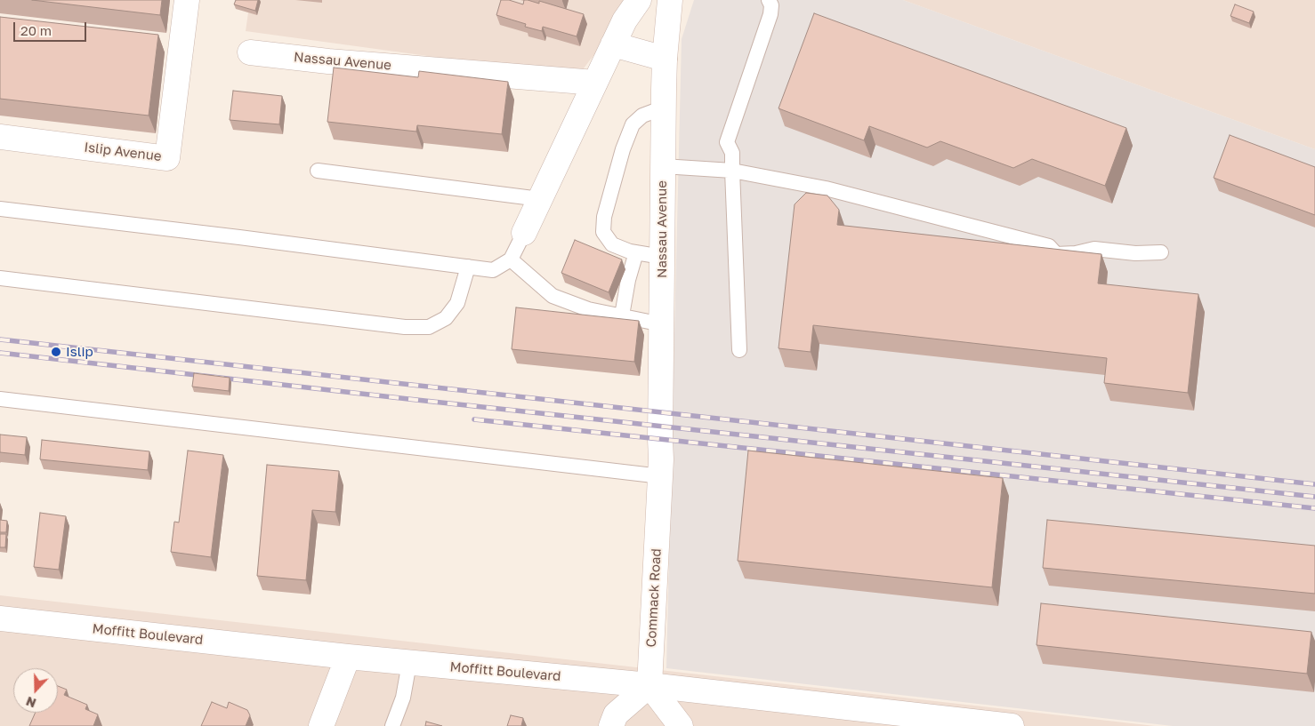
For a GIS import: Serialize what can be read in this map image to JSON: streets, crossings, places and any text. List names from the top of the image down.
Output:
{
  "streets": {
    "street": [
      "Nassau Avenue",
      "Islip Avenue",
      "Commack Road",
      "Moffitt Boulevard"
    ]
  },
  "crossings": [
    ["Nassau Avenue", "Commack Road"],
    ["Commack Road", "Moffitt Boulevard"]
  ],
  "places": ["Islip"],
  "scale_bar": "20 m",
  "north": "bottom"
}
